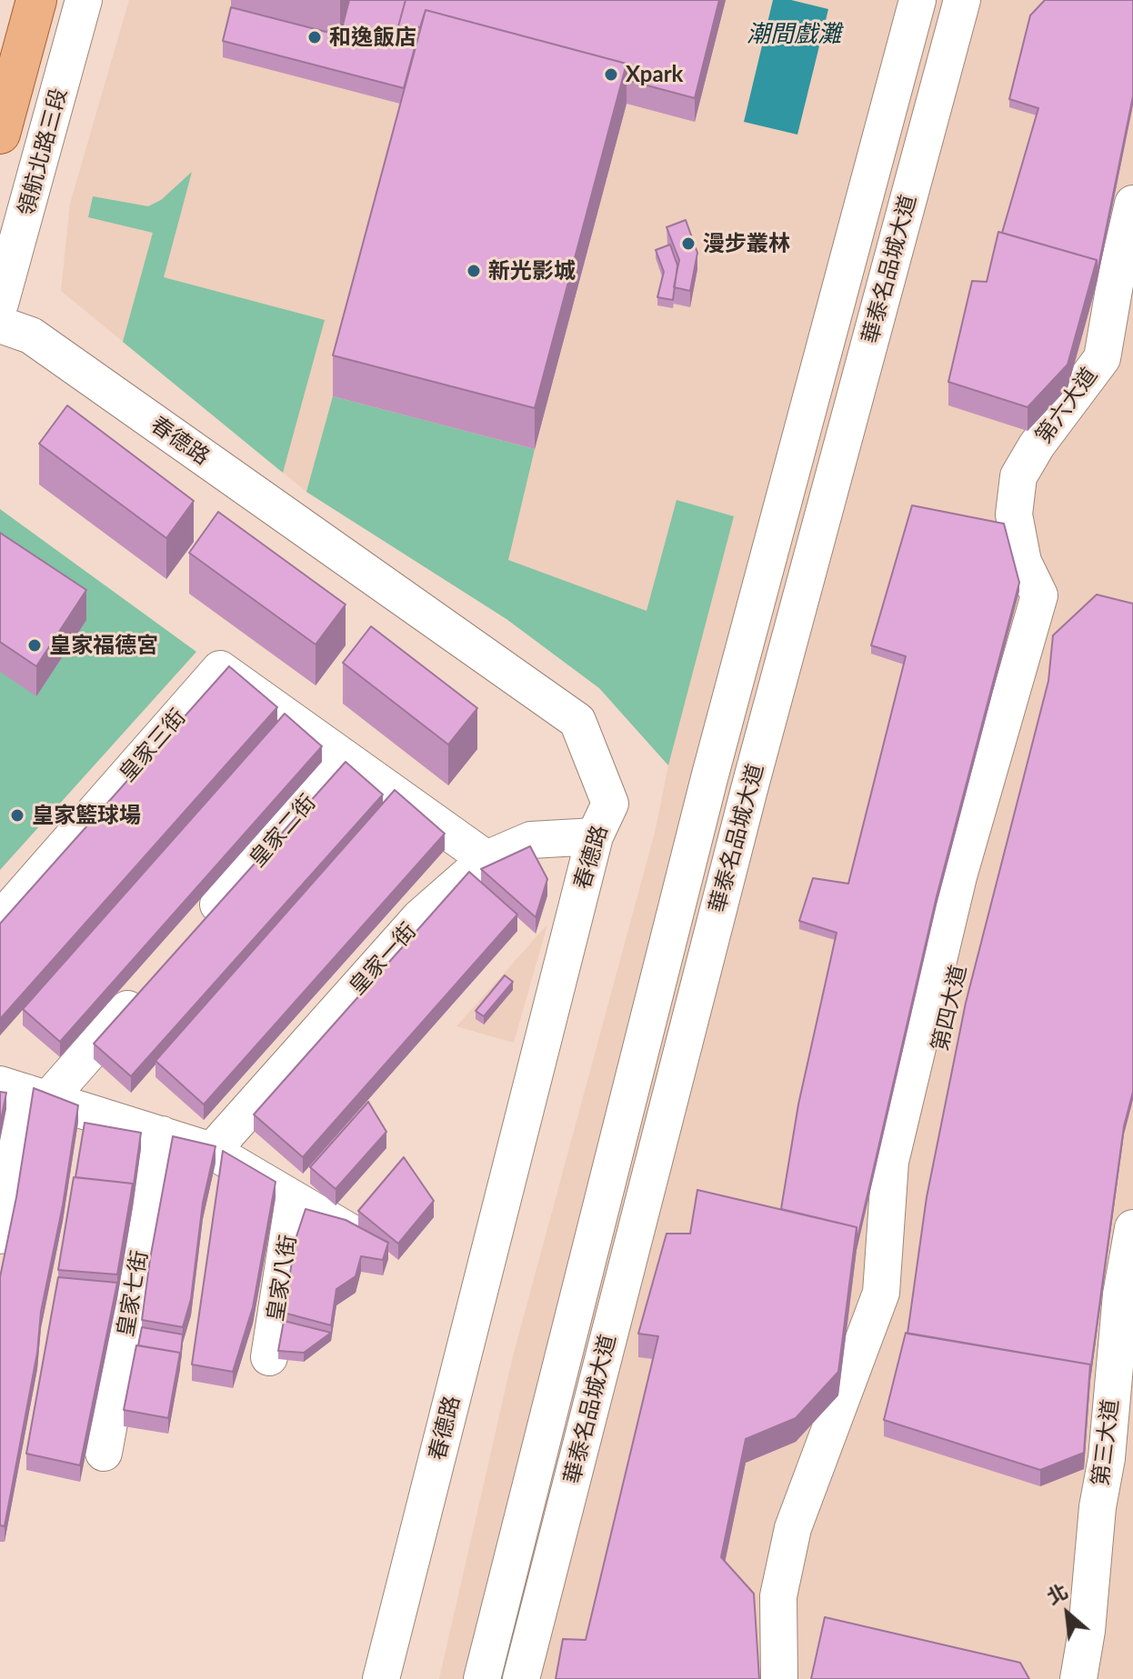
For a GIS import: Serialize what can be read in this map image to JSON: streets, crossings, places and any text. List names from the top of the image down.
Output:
{
  "streets": {
    "main road": ["領航北路三段"],
    "street": [
      "華泰名品城大道",
      "第六大道",
      "春德路",
      "皇家三街",
      "皇家二街",
      "皇家一街",
      "第四大道",
      "皇家八街",
      "皇家七街",
      "第三大道"
    ]
  },
  "crossings": [
    ["第六大道", "第四大道"],
    ["春德路", "皇家一街"],
    ["皇家三街", "皇家二街"]
  ],
  "water": ["潮間戲灘"],
  "places": [
    "和逸飯店",
    "Xpark",
    "漫步叢林",
    "新光影城",
    "皇家福德宮",
    "皇家籃球場"
  ],
  "north": "top left"
}
